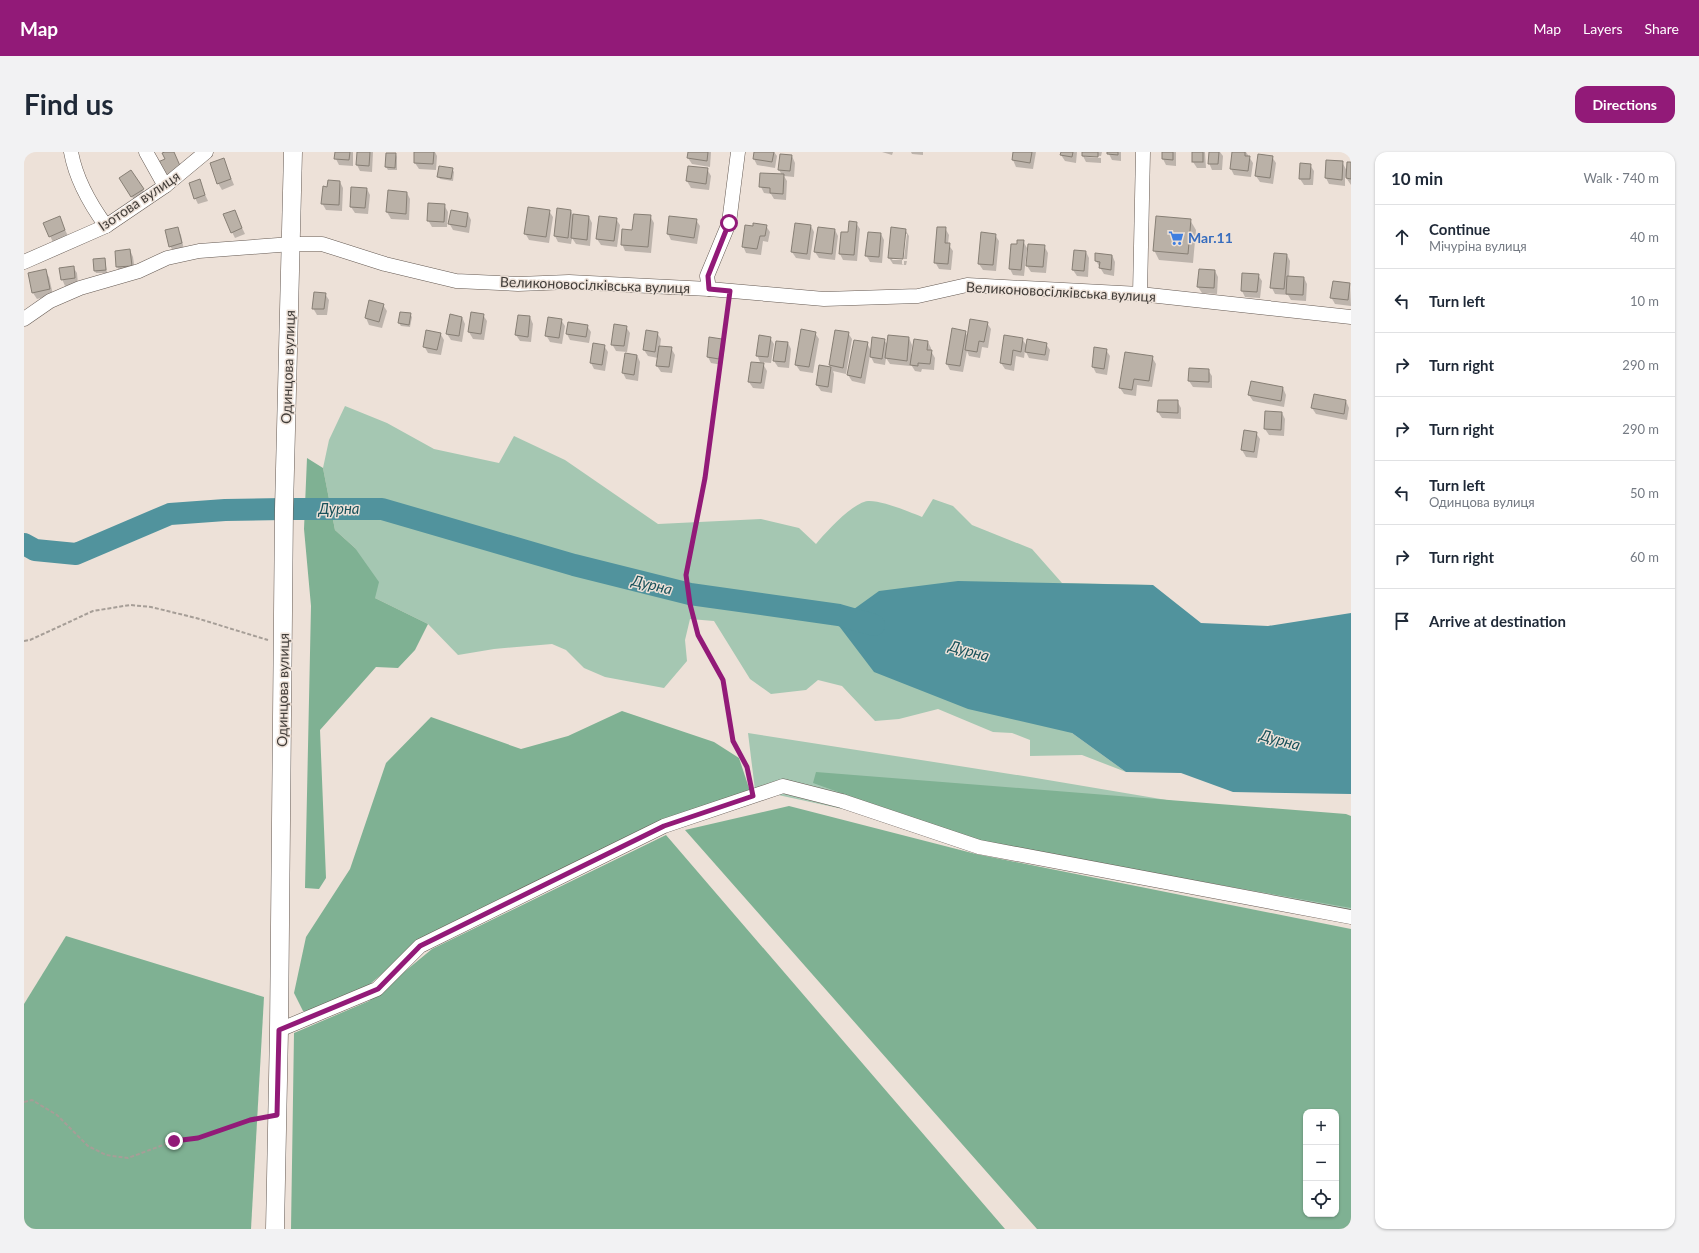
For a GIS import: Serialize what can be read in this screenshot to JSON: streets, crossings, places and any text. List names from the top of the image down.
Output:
{
  "streets": {
    "main road": ["Одинцова вулиця"],
    "street": ["Ізотова вулиця", "Великоновосілківська вулиця"]
  },
  "crossings": [
    ["Великоновосілківська вулиця", "Одинцова вулиця"]
  ],
  "water": ["Дурна"],
  "places": {
    "supermarket": ["Маг.11"]
  },
  "page": {
    "header": "Map",
    "nav": ["Map", "Layers", "Share"],
    "buttons": "Directions",
    "title": "Find us",
    "heading": ["10 min", "Walk · 740 m"],
    "list": [
      ["Continue", "Мічуріна вулиця", "40 m"],
      ["Turn left", "10 m"],
      ["Turn right", "290 m"],
      ["Turn right", "290 m"],
      ["Turn left", "Одинцова вулиця", "50 m"],
      ["Turn right", "60 m"],
      "Arrive at destination"
    ],
    "map_buttons": ["+", "−"]
  }
}
